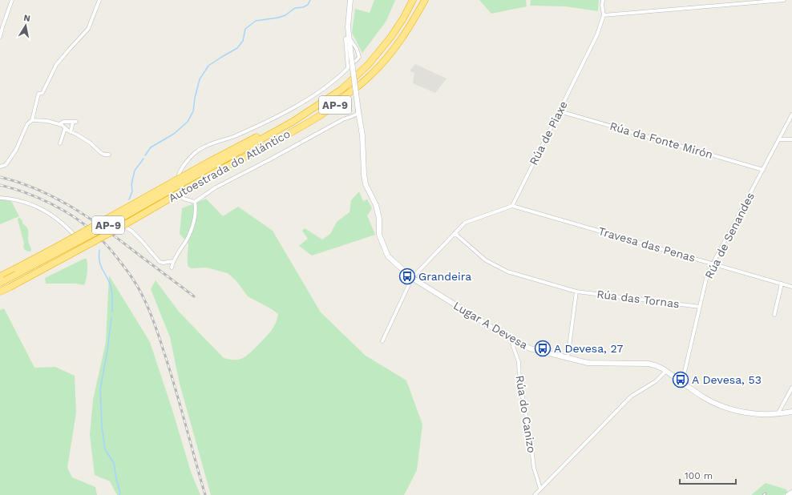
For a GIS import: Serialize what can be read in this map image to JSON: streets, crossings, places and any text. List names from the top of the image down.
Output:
{
  "streets": {
    "highway": ["AP-9", "Autoestrada do Atlántico"],
    "street": [
      "Rúa de Piaxe",
      "Rúa da Fonte Mirón",
      "Rúa de Senandes",
      "Travesa das Penas",
      "Rúa das Tornas",
      "Lugar A Devesa",
      "Rúa do Canizo"
    ]
  },
  "crossings": [
    ["Rúa de Piaxe", "Rúa da Fonte Mirón"],
    ["Rúa de Piaxe", "Travesa das Penas"],
    ["Rúa da Fonte Mirón", "Rúa de Senandes"],
    ["Rúa de Senandes", "Travesa das Penas"],
    ["Rúa de Senandes", "Rúa das Tornas"],
    ["Rúa de Senandes", "Lugar A Devesa"],
    ["Lugar A Devesa", "Rúa do Canizo"]
  ],
  "places": {
    "bus stop": ["Grandeira", "A Devesa, 27", "A Devesa, 53"]
  },
  "scale_bar": "100 m",
  "north": "top"
}
